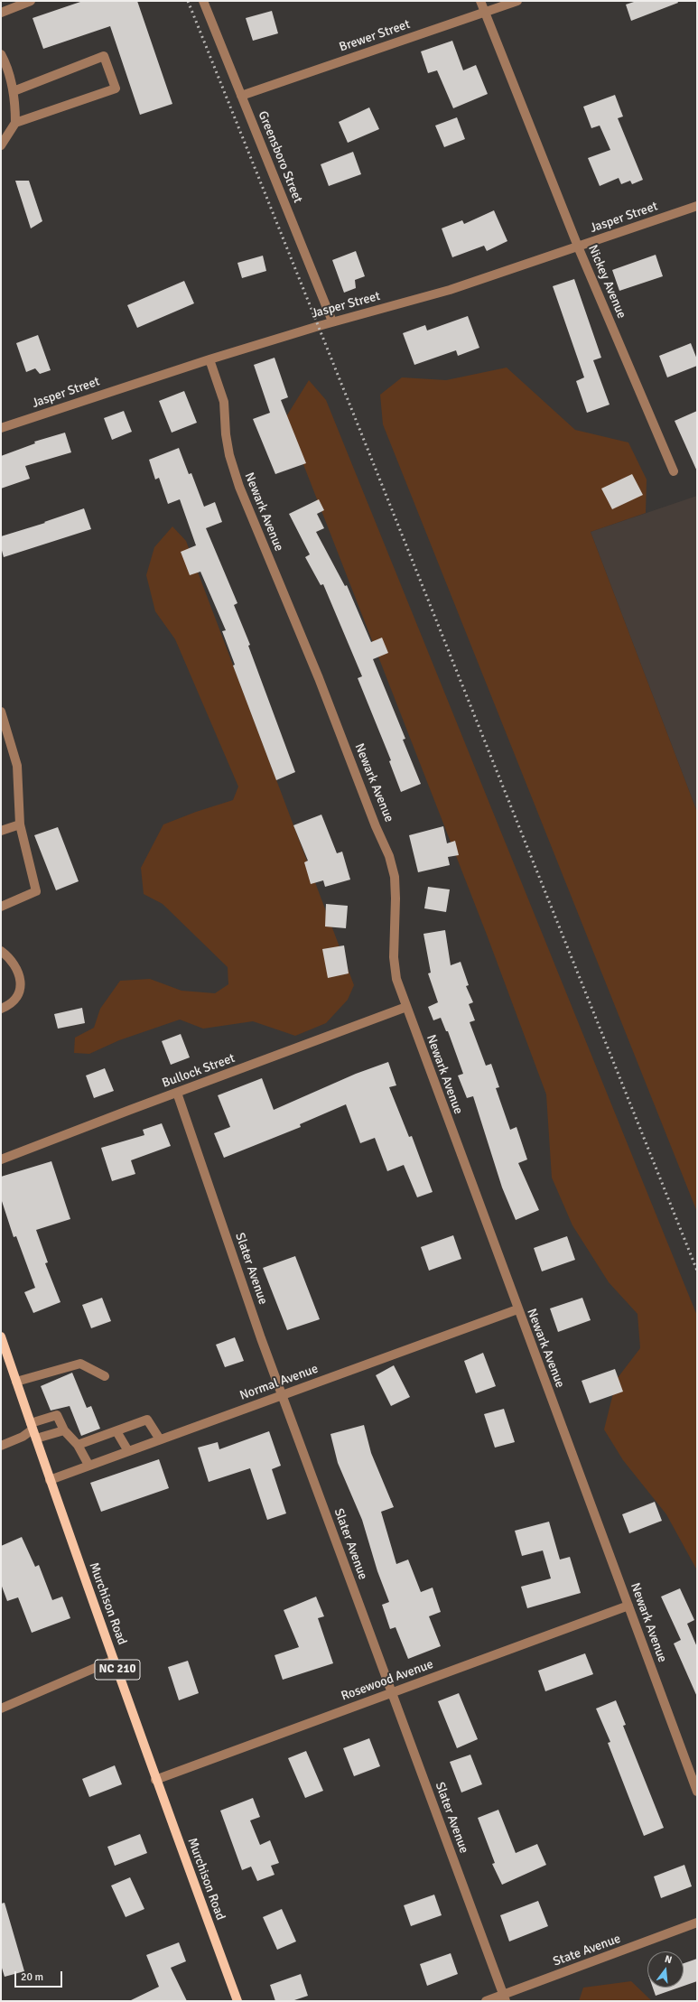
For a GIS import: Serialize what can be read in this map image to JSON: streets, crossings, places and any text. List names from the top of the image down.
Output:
{
  "streets": {
    "main road": ["Murchison Road", "NC 210"],
    "street": [
      "Brewer Street",
      "Greensboro Street",
      "Jasper Street",
      "Nickey Avenue",
      "Newark Avenue",
      "Bullock Street",
      "Slater Avenue",
      "Normal Avenue",
      "Rosewood Avenue",
      "State Avenue"
    ]
  },
  "crossings": [
    ["Brewer Street", "Greensboro Street"],
    ["Brewer Street", "Nickey Avenue"],
    ["Greensboro Street", "Jasper Street"],
    ["Jasper Street", "Nickey Avenue"],
    ["Jasper Street", "Newark Avenue"],
    ["Newark Avenue", "Bullock Street"],
    ["Newark Avenue", "Normal Avenue"],
    ["Newark Avenue", "Rosewood Avenue"],
    ["Bullock Street", "Slater Avenue"],
    ["Slater Avenue", "Normal Avenue"],
    ["Slater Avenue", "Rosewood Avenue"],
    ["Slater Avenue", "State Avenue"],
    ["Normal Avenue", "Murchison Road"],
    ["Murchison Road", "Rosewood Avenue"]
  ],
  "scale_bar": "20 m",
  "north": "top"
}
